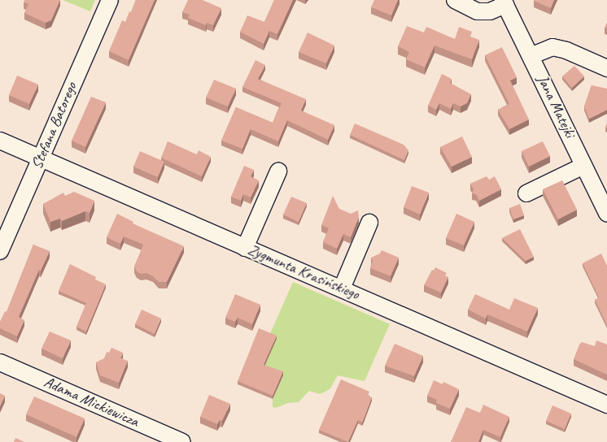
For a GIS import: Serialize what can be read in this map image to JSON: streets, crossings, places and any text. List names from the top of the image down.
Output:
{
  "streets": {
    "street": [
      "Jana Matejki",
      "Stefana Batorego",
      "Zygmunta Krasińskiego",
      "Adama Mickiewicza"
    ]
  },
  "crossings": [
    ["Stefana Batorego", "Zygmunta Krasińskiego"]
  ]
}
